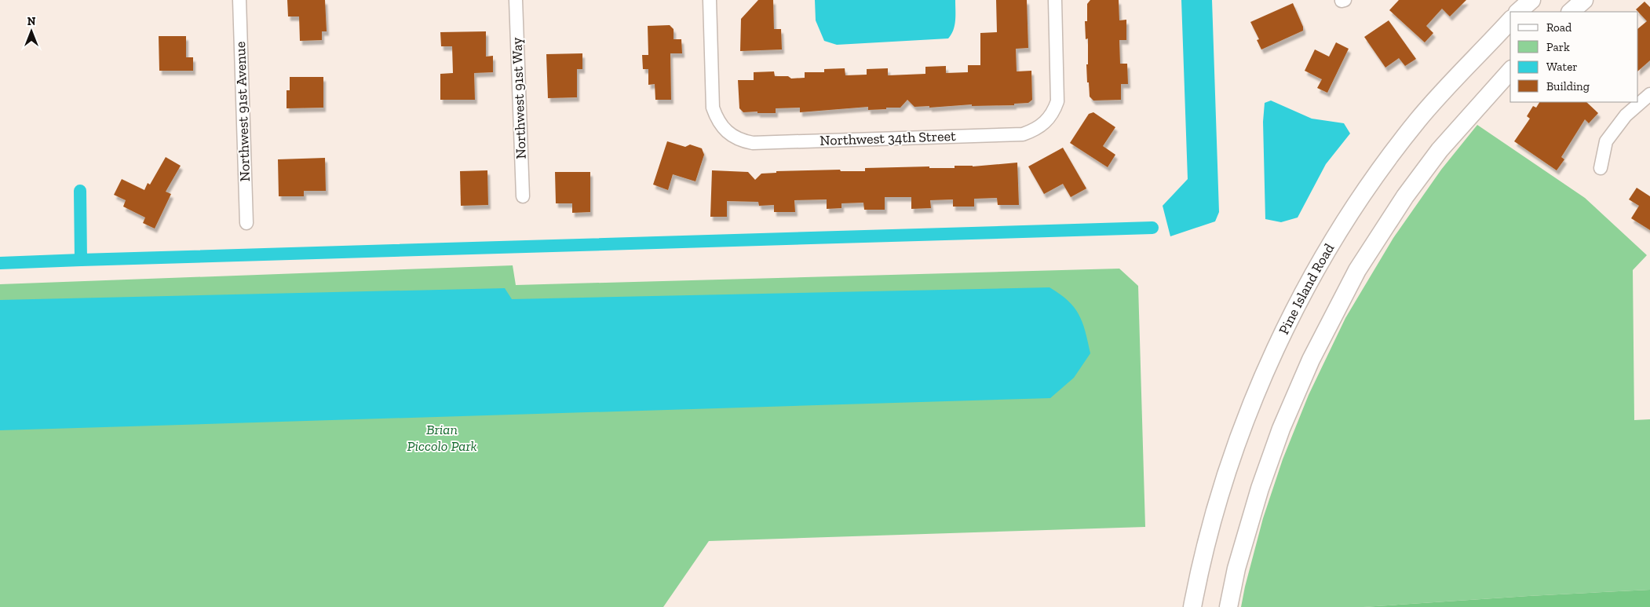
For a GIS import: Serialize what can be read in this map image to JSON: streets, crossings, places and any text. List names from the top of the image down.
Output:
{
  "streets": {
    "main road": ["Pine Island Road"],
    "street": ["Northwest 91st Way", "Northwest 91st Avenue", "Northwest 34th Street"]
  },
  "parks": ["Brian Piccolo Park"],
  "legend": [
    "Road",
    "Park",
    "Water",
    "Building"
  ],
  "north": "top"
}
